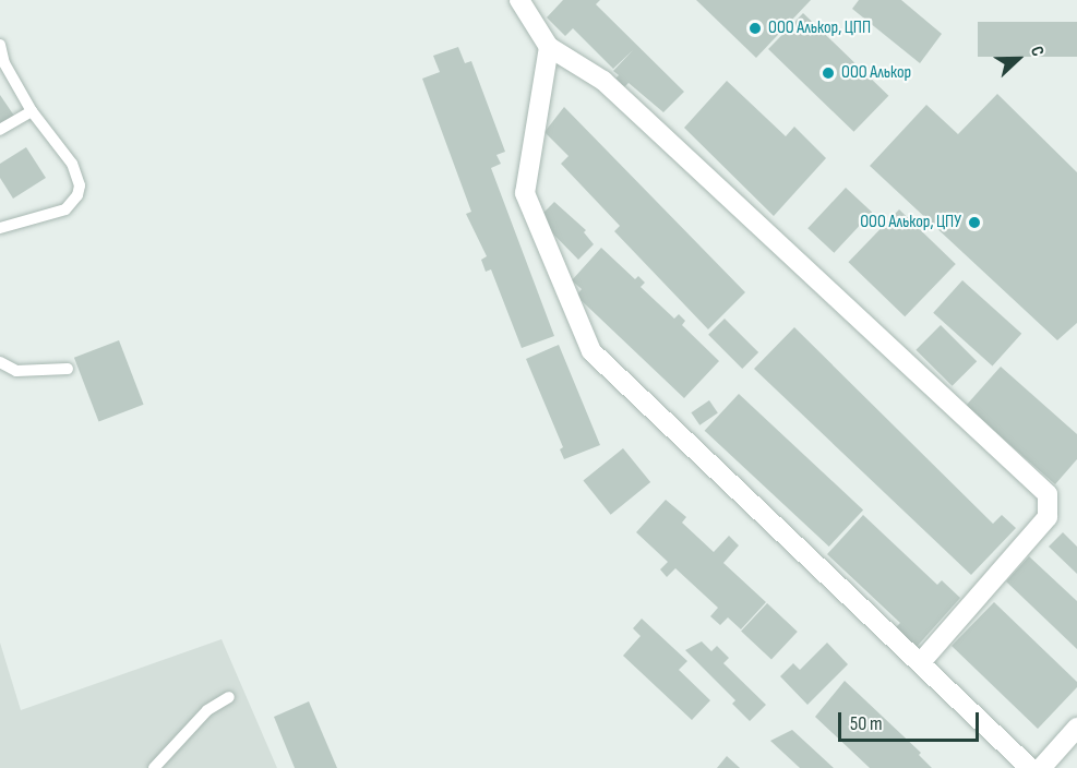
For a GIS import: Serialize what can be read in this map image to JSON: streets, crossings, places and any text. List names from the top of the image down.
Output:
{
  "places": ["ООО Алькор, ЦПП", "ООО Алькор", "ООО Алькор, ЦПУ"],
  "scale_bar": "50 m",
  "north": "right"
}
